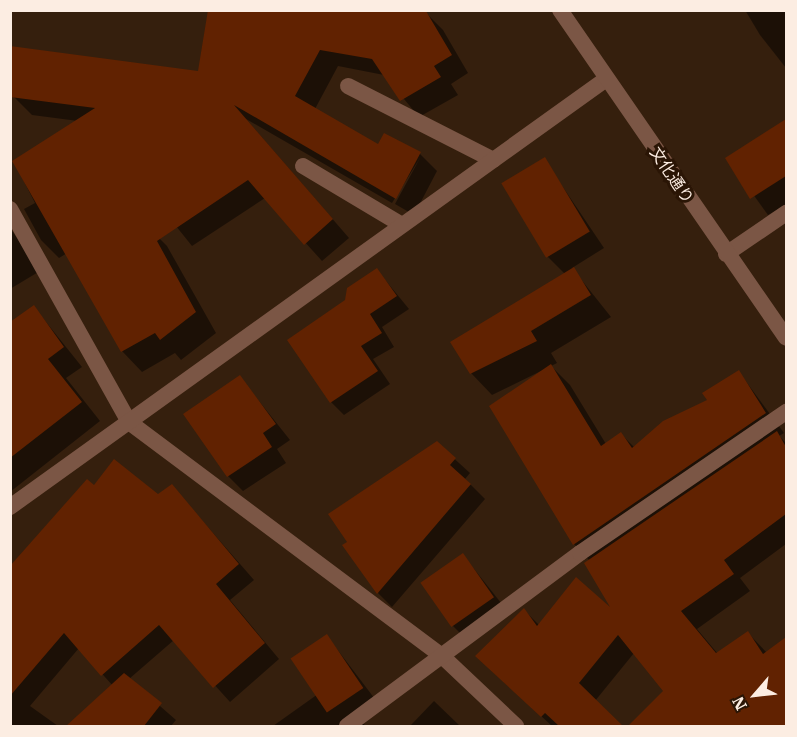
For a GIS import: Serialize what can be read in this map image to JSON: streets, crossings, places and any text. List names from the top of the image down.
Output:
{
  "streets": {
    "street": ["文化通り"]
  },
  "north": "bottom left"
}
